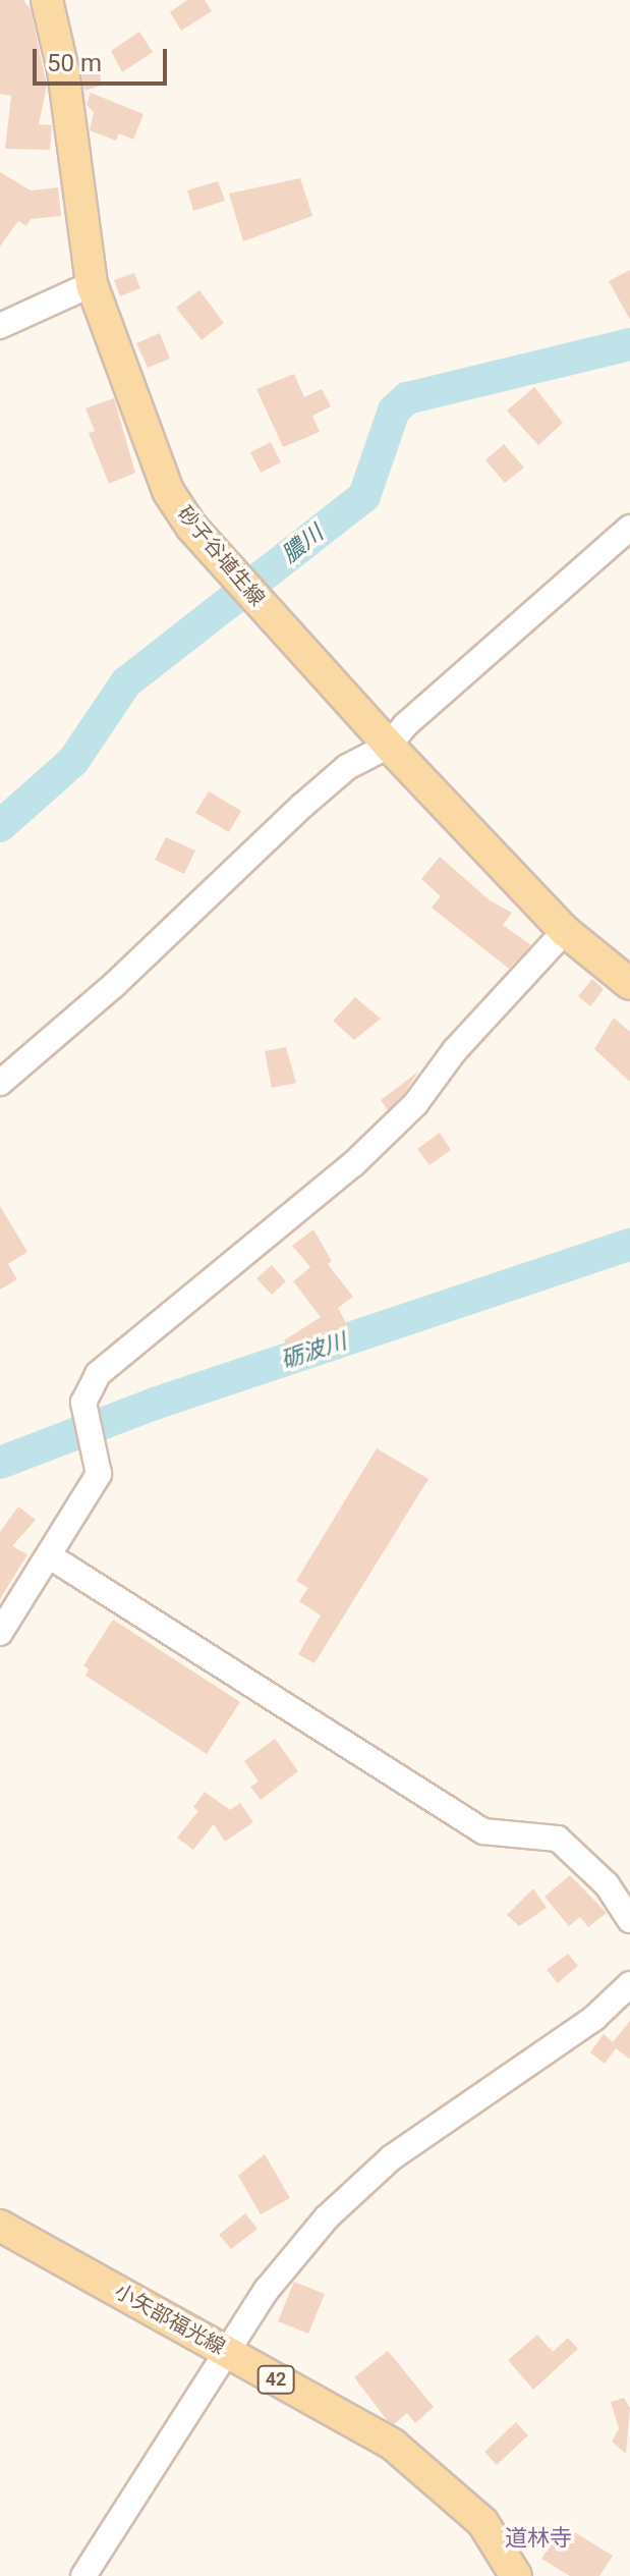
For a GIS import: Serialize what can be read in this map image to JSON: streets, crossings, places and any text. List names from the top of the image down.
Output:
{
  "streets": {
    "main road": ["砂子谷埴生線", "小矢部福光線", "42"]
  },
  "districts": ["道林寺"],
  "water": ["膿川", "砺波川"],
  "scale_bar": "50 m"
}
